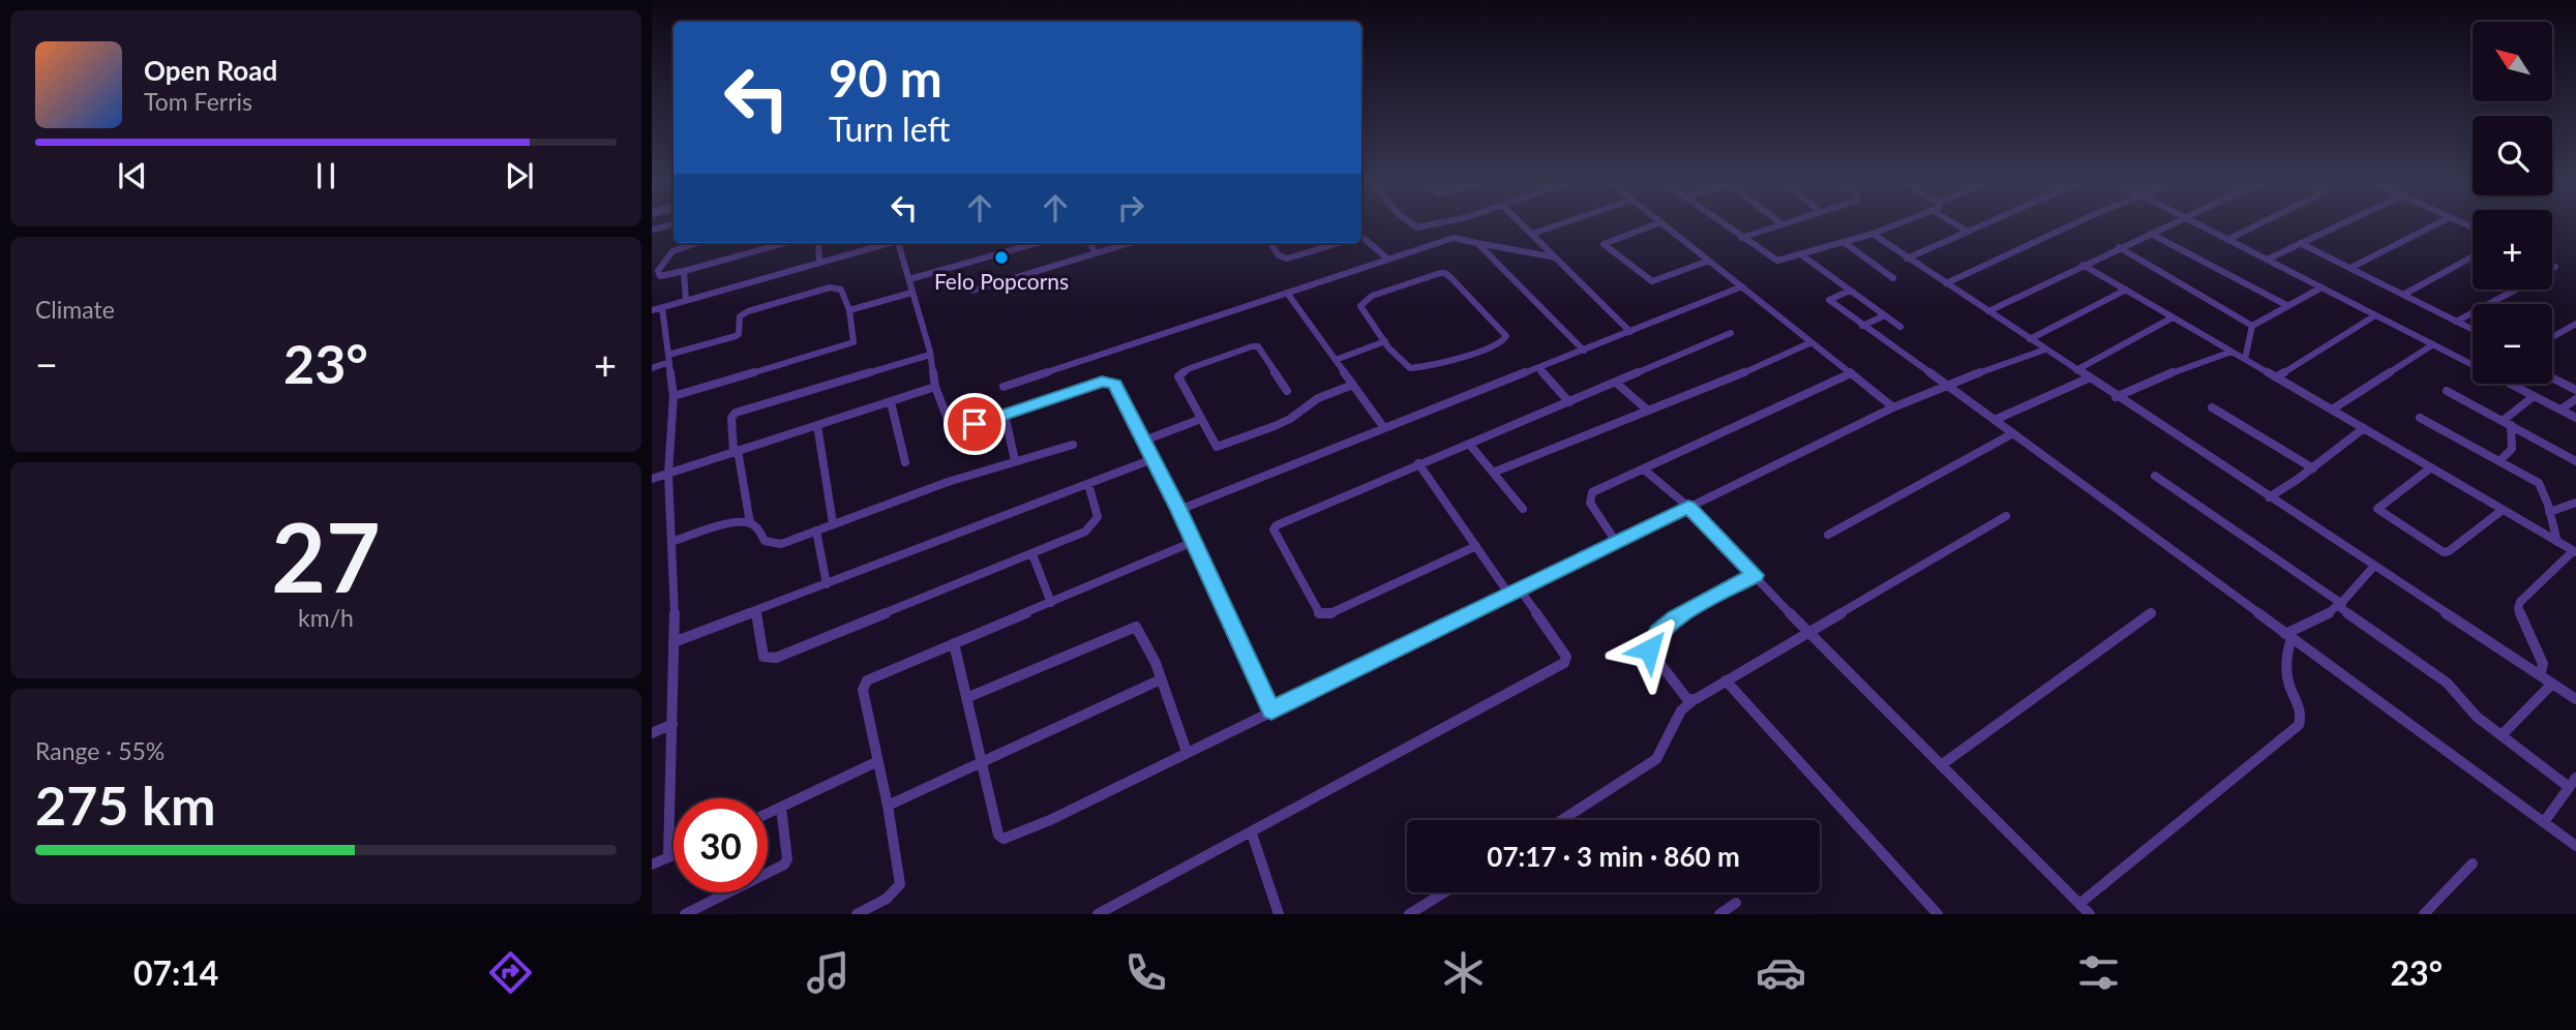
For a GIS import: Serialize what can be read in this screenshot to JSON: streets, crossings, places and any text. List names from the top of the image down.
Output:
{
  "places": ["Felo Popcorns"],
  "north": "top left",
  "page": {
    "map_buttons": ["+", "−"],
    "turn": ["90 m", "Turn left"],
    "song": ["Open Road", "Tom Ferris"],
    "tile": [
      "Climate",
      ["27", "km/h"],
      ["Range · 55%", "275 km"]
    ],
    "heat": ["−", "23°", "+"],
    "limit": "30",
    "trip": "07:17 · 3 min · 860 m",
    "tabs": ["07:14", "23°"]
  }
}
